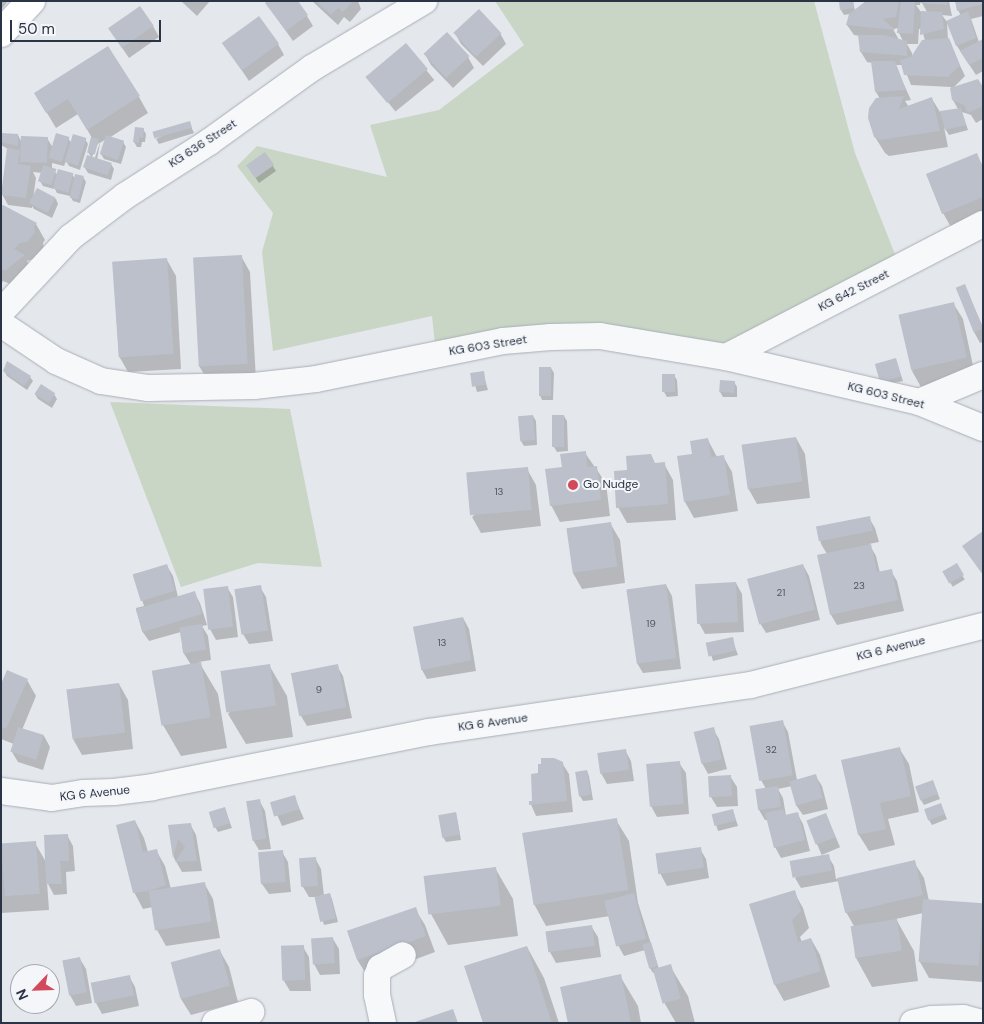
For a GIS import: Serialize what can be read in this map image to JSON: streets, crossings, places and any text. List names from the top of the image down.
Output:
{
  "streets": {
    "street": [
      "KG 636 Street",
      "KG 642 Street",
      "KG 603 Street",
      "KG 6 Avenue"
    ]
  },
  "crossings": [
    ["KG 642 Street", "KG 603 Street"]
  ],
  "places": ["Go Nudge"],
  "house_numbers": [
    "13",
    "23",
    "21",
    "19",
    "13",
    "9",
    "32"
  ],
  "scale_bar": "50 m",
  "north": "bottom left"
}
